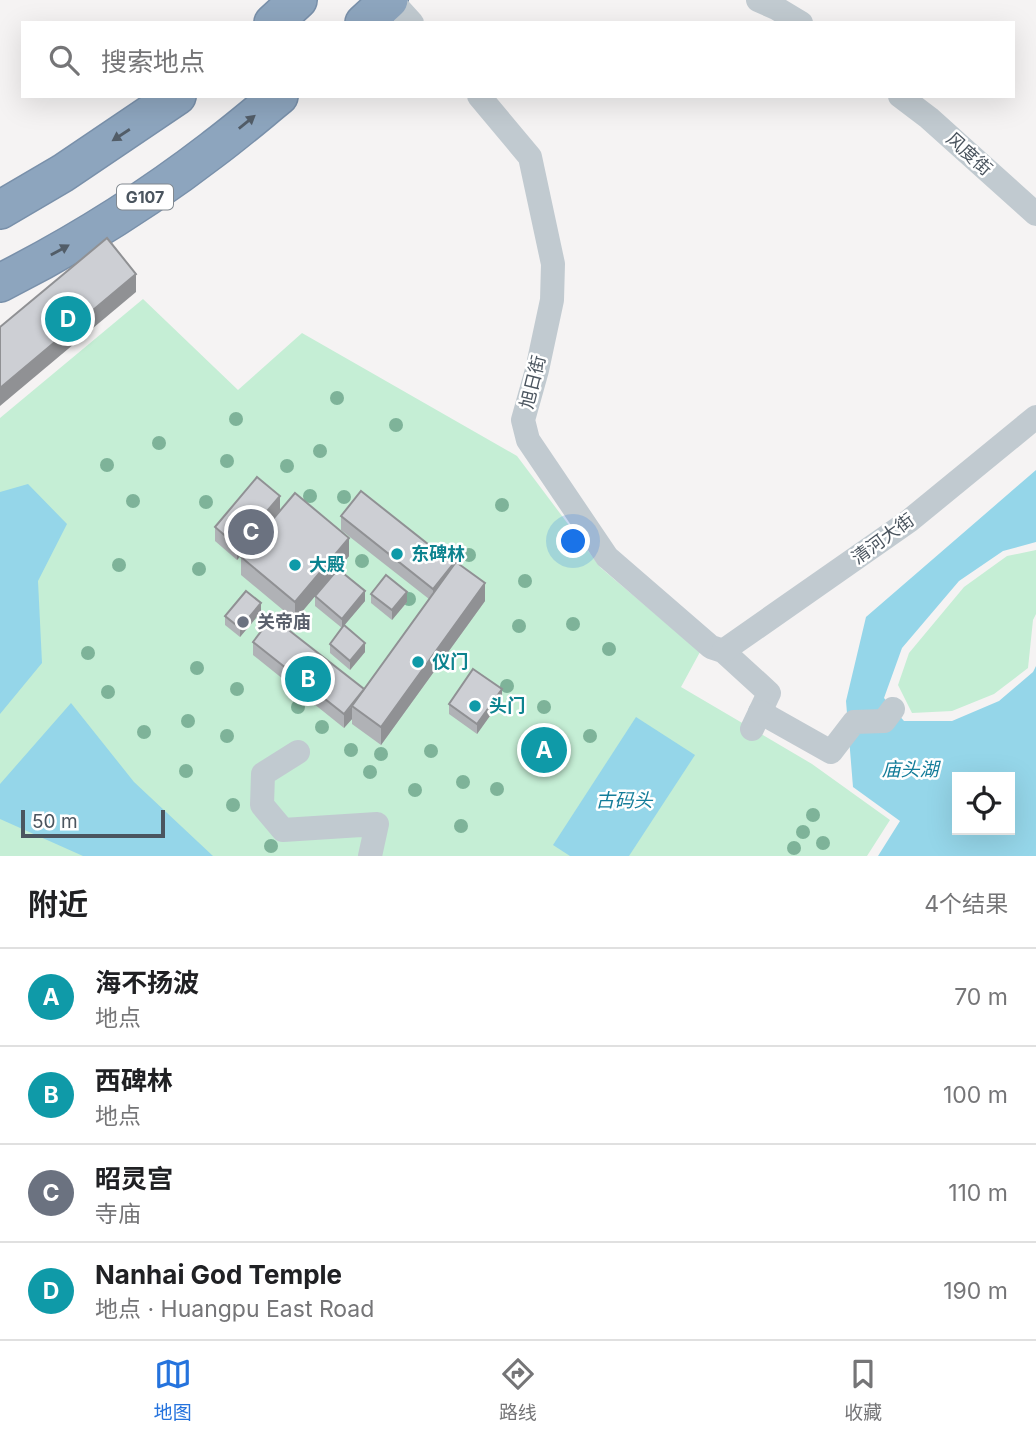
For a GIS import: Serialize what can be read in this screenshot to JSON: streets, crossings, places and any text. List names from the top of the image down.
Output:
{
  "streets": {
    "highway": ["G107"],
    "street": ["风度街", "旭日街", "清河大街"]
  },
  "crossings": [
    ["旭日街", "清河大街"]
  ],
  "water": ["庙头湖", "古码头"],
  "places": [
    "东碑林",
    "大殿",
    "关帝庙",
    "仪门",
    "头门"
  ],
  "scale_bar": "50 m",
  "page": {
    "search": "搜索地点",
    "pins": [
      "D",
      "C",
      "B",
      "A"
    ],
    "scale": "50 m",
    "heading": ["附近", "4个结果"],
    "list": [
      {
        "mark": "A",
        "name": "海不扬波",
        "note": "地点",
        "value": "70 m"
      },
      {
        "mark": "B",
        "name": "西碑林",
        "note": "地点",
        "value": "100 m"
      },
      {
        "mark": "C",
        "name": "昭灵宫",
        "note": "寺庙",
        "value": "110 m"
      },
      {
        "mark": "D",
        "name": "Nanhai God Temple",
        "note": "地点 · Huangpu East Road",
        "value": "190 m"
      }
    ],
    "nav": ["地图", "路线", "收藏"]
  }
}
